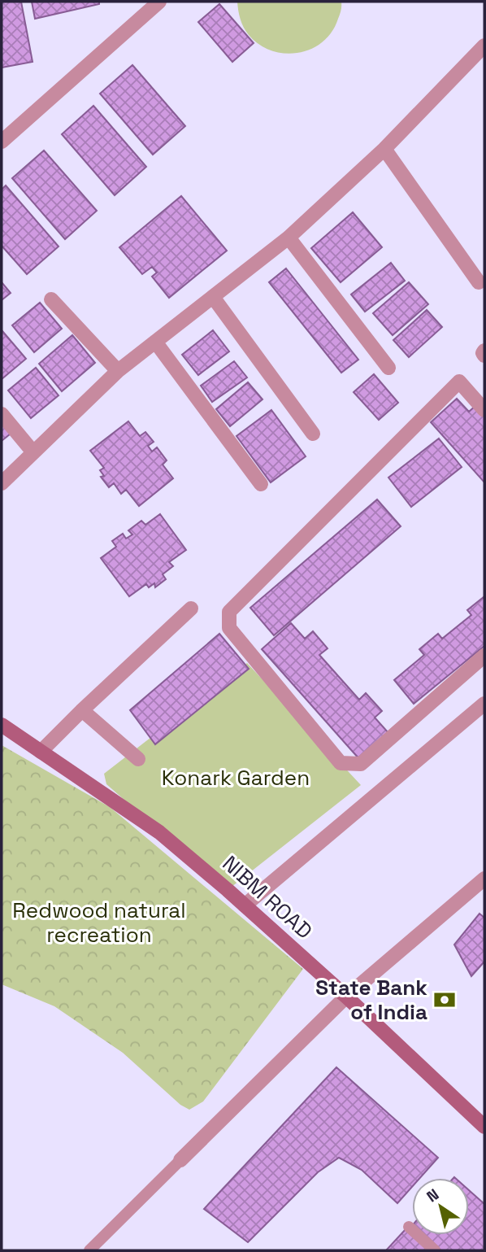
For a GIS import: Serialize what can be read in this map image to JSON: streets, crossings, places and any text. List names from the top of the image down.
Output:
{
  "streets": {
    "main road": ["NIBM ROAD"]
  },
  "parks": ["Konark Garden", "Redwood natural recreation"],
  "places": {
    "bank": ["State Bank of India"]
  },
  "north": "top left"
}
